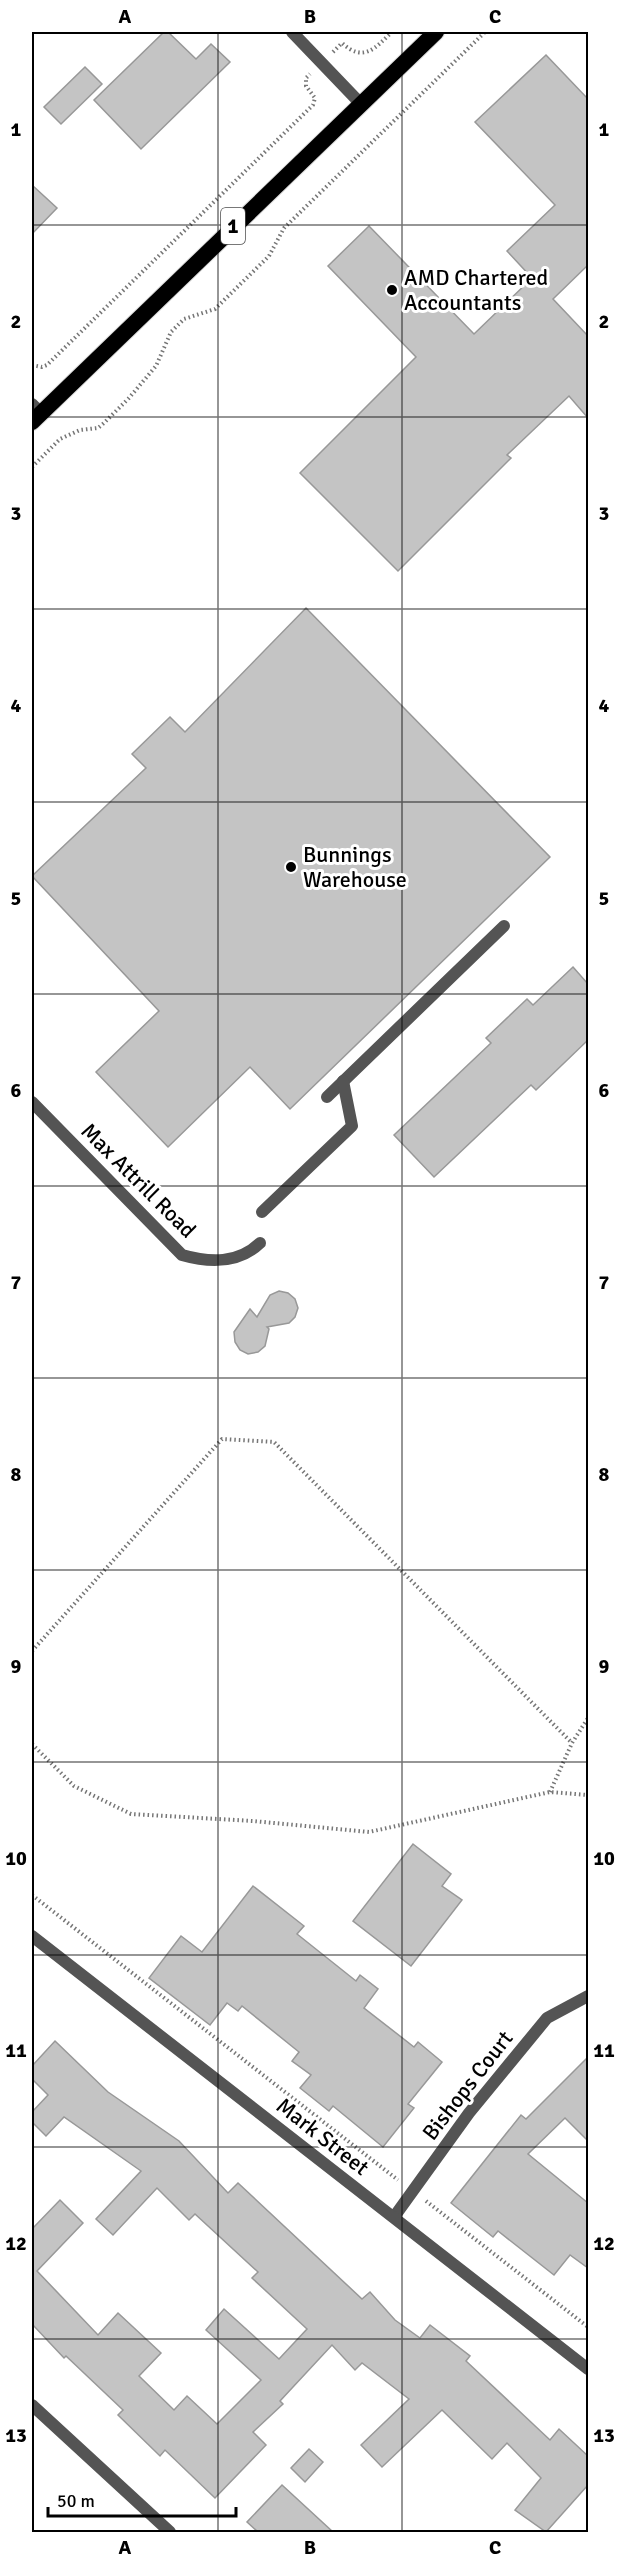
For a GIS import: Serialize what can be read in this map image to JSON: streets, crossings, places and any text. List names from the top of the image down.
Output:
{
  "streets": {
    "highway": ["1"],
    "street": ["Max Attrill Road", "Bishops Court", "Mark Street"]
  },
  "crossings": [
    ["Bishops Court", "Mark Street"]
  ],
  "places": ["AMD Chartered Accountants", "Bunnings Warehouse"],
  "scale_bar": "50 m",
  "grid": {
    "columns": ["A", "B", "C"],
    "rows": [
      "1",
      "2",
      "3",
      "4",
      "5",
      "6",
      "7",
      "8",
      "9",
      "10",
      "11",
      "12",
      "13"
    ]
  }
}
